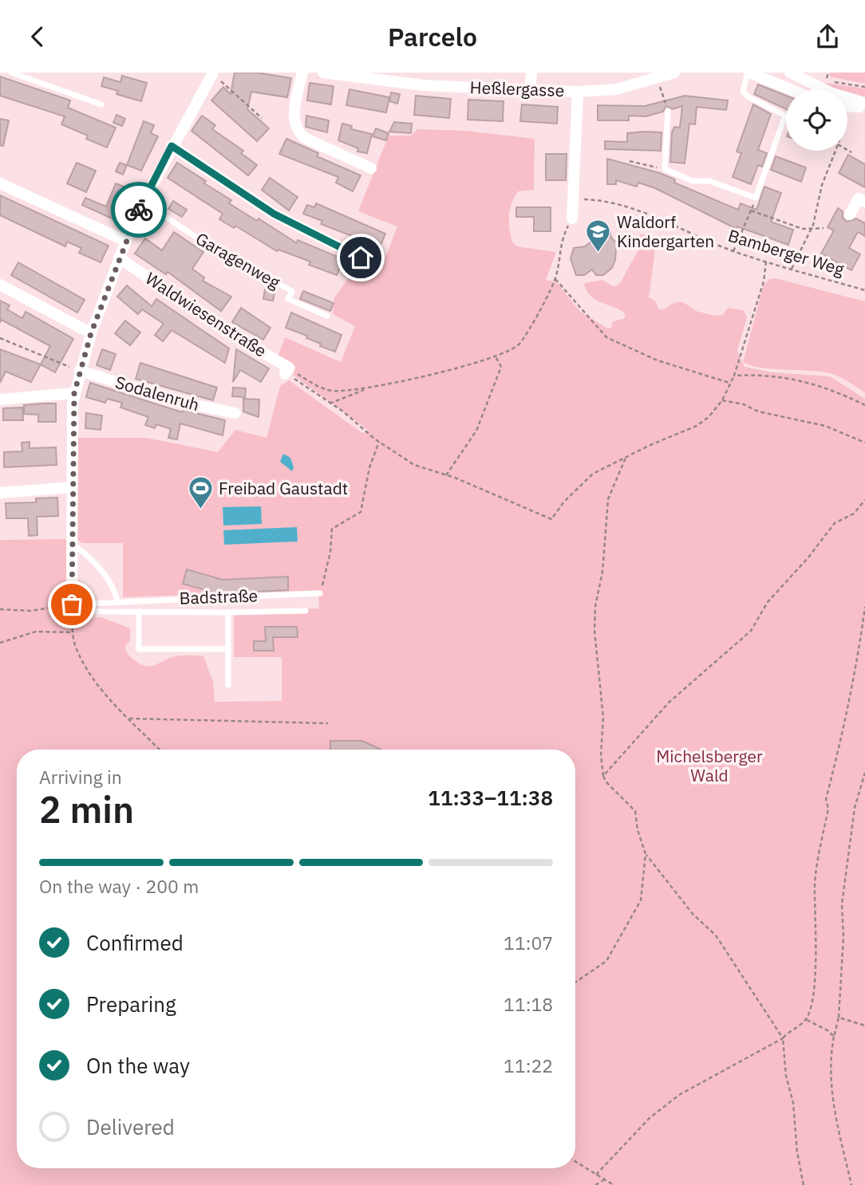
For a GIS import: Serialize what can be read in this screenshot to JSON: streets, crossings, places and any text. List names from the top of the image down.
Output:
{
  "streets": {
    "street": ["Heßlergasse", "Waldwiesenstraße", "Sodalenruh"],
    "lane": ["Garagenweg", "Badstraße"],
    "path": ["Bamberger Weg"]
  },
  "parks": ["Michelsberger Wald"],
  "places": {
    "school or university": ["Waldorf Kindergarten"],
    "sports": ["Freibad Gaustadt"]
  },
  "page": {
    "header": "Parcelo",
    "heading": ["2 min", "Arriving in", "11:33–11:38"],
    "bar": "On the way · 200 m",
    "list": [
      ["Confirmed", "11:07"],
      ["Preparing", "11:18"],
      ["On the way", "11:22"],
      "Delivered"
    ]
  }
}
